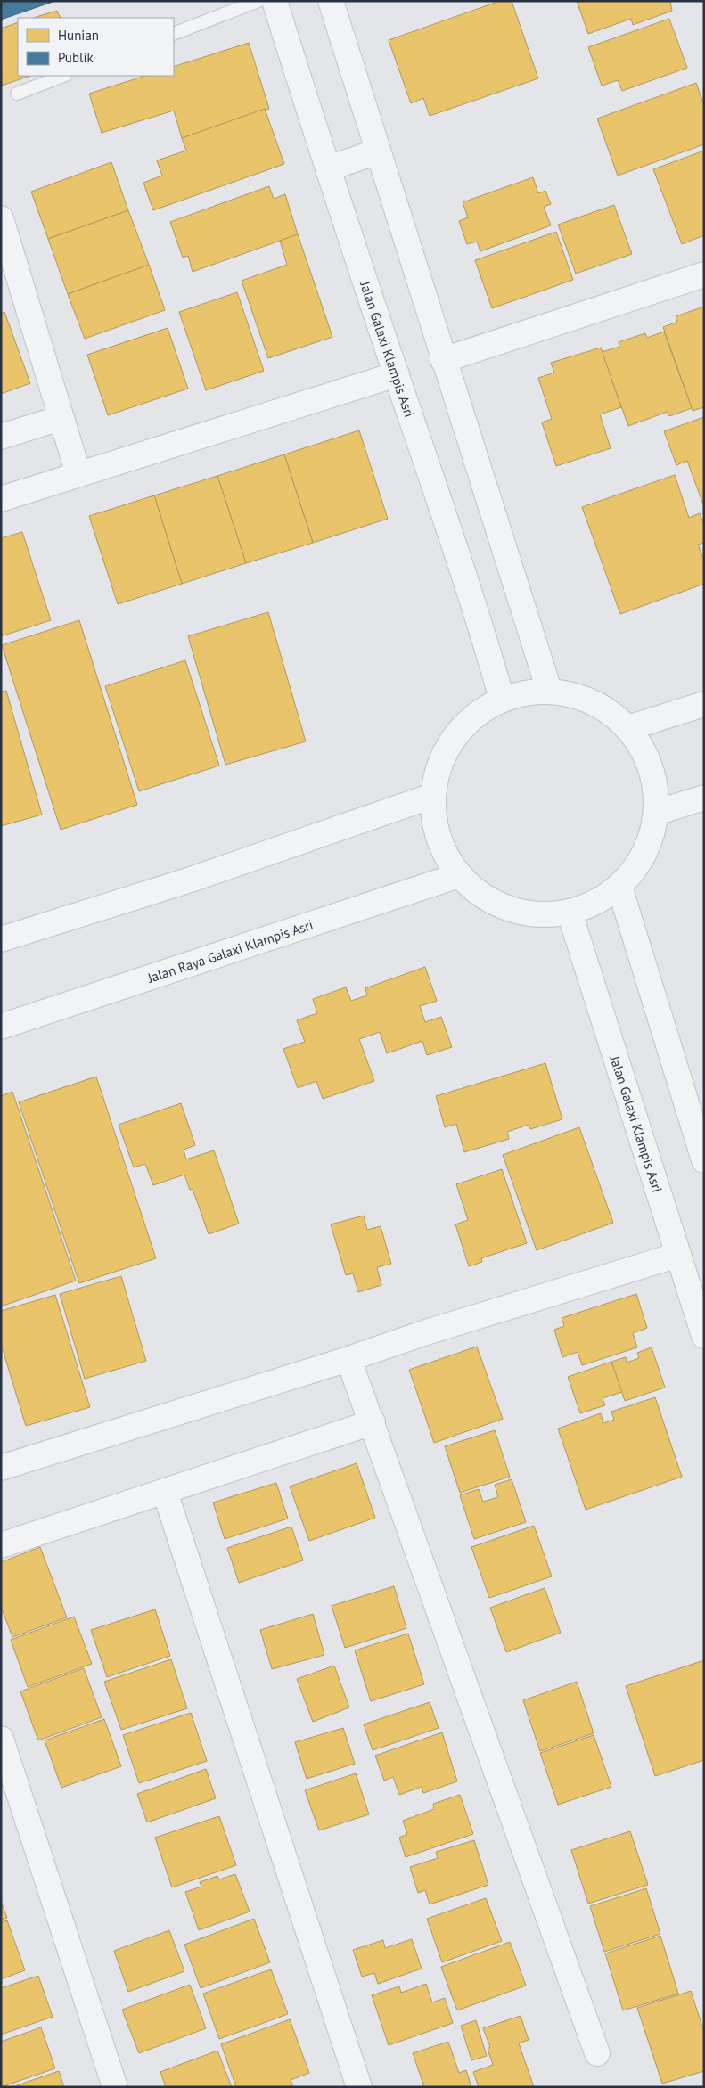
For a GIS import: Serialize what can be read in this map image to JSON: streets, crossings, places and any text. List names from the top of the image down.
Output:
{
  "streets": {
    "street": ["Jalan Galaxi Klampis Asri", "Jalan Raya Galaxi Klampis Asri"]
  },
  "legend": ["Hunian", "Publik"]
}
